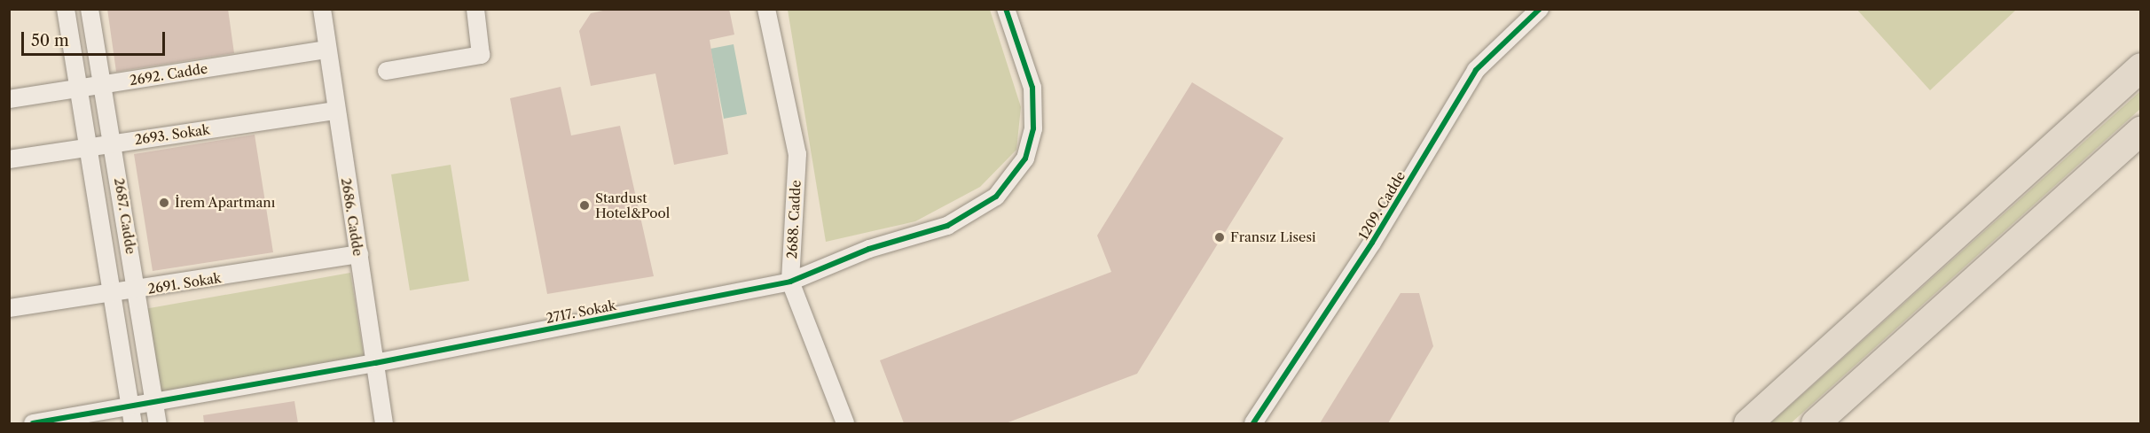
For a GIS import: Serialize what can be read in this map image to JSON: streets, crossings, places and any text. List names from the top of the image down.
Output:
{
  "streets": {
    "street": [
      "2692. Cadde",
      "2693. Sokak",
      "1209. Cadde",
      "2687. Cadde",
      "2686. Cadde",
      "2688. Cadde",
      "2691. Sokak",
      "2717. Sokak"
    ]
  },
  "crossings": [
    ["2692. Cadde", "2687. Cadde"],
    ["2692. Cadde", "2686. Cadde"],
    ["2693. Sokak", "2687. Cadde"],
    ["2693. Sokak", "2686. Cadde"],
    ["2687. Cadde", "2691. Sokak"],
    ["2687. Cadde", "2717. Sokak"],
    ["2686. Cadde", "2691. Sokak"],
    ["2686. Cadde", "2717. Sokak"],
    ["2688. Cadde", "2717. Sokak"]
  ],
  "places": ["İrem Apartmanı", "Stardust Hotel&Pool", "Fransız Lisesi"],
  "scale_bar": "50 m"
}
